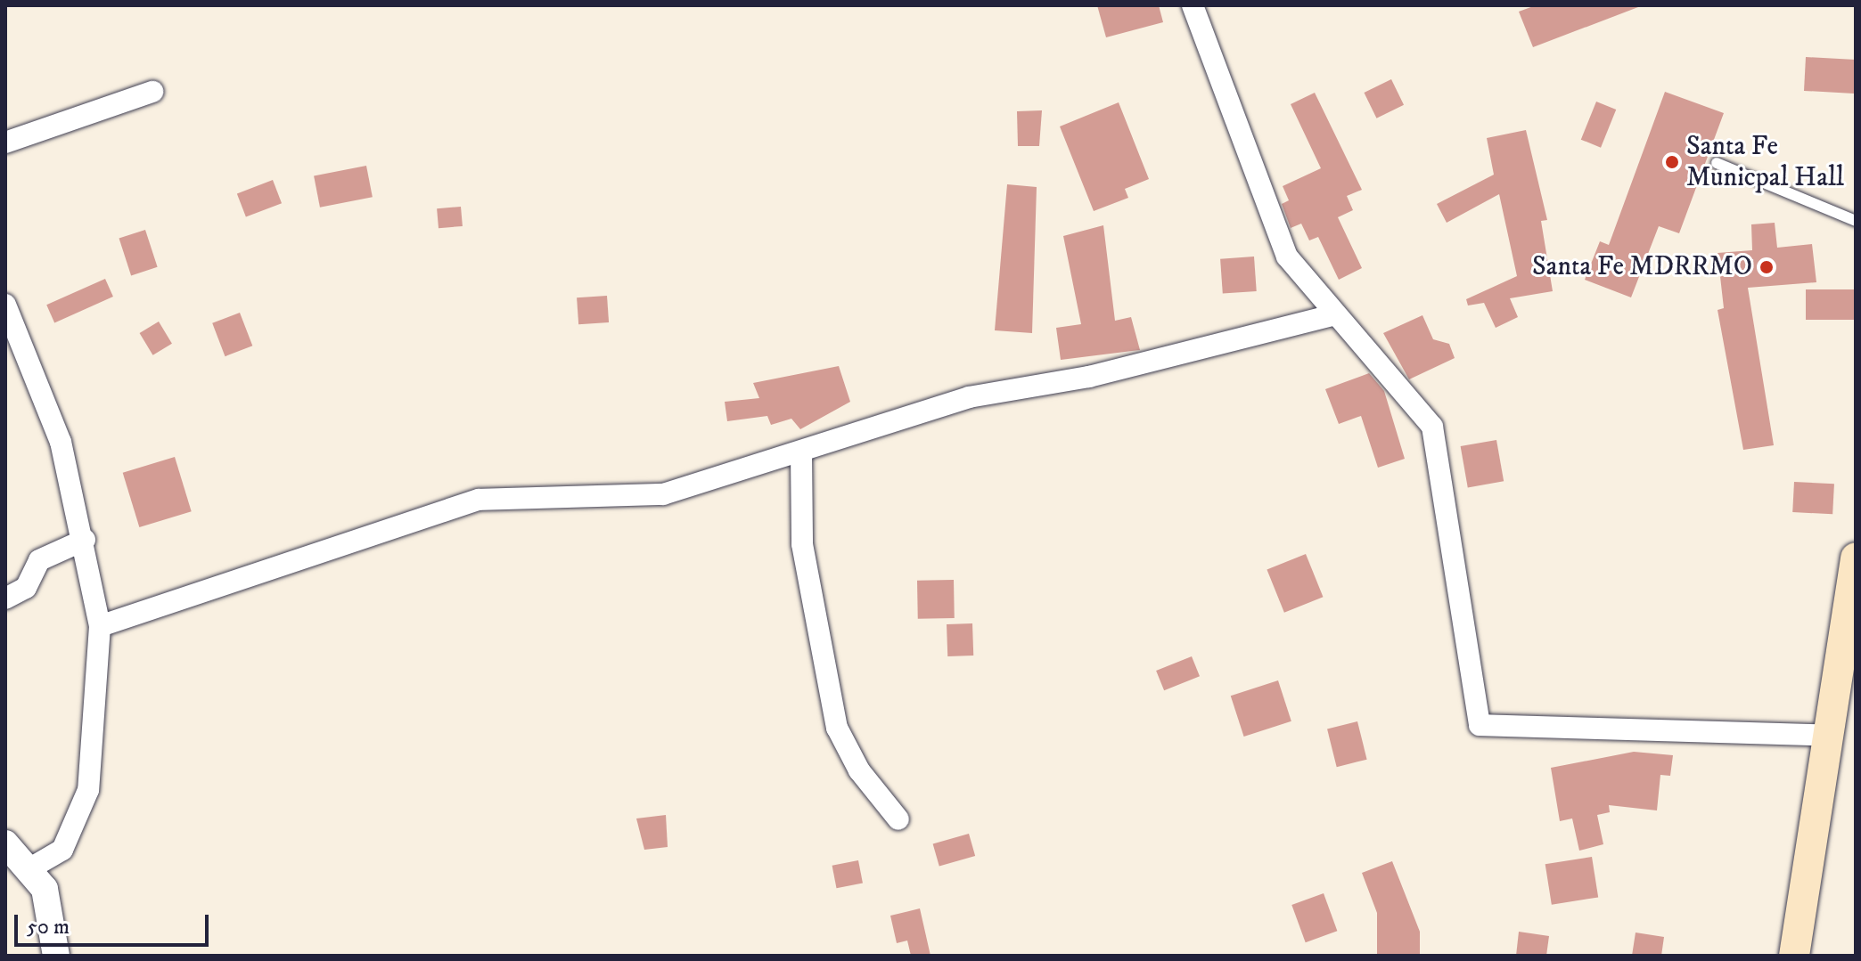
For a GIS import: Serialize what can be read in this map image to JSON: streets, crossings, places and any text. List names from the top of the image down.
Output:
{
  "places": ["Santa Fe Municpal Hall", "Santa Fe MDRRMO"],
  "scale_bar": "50 m"
}
